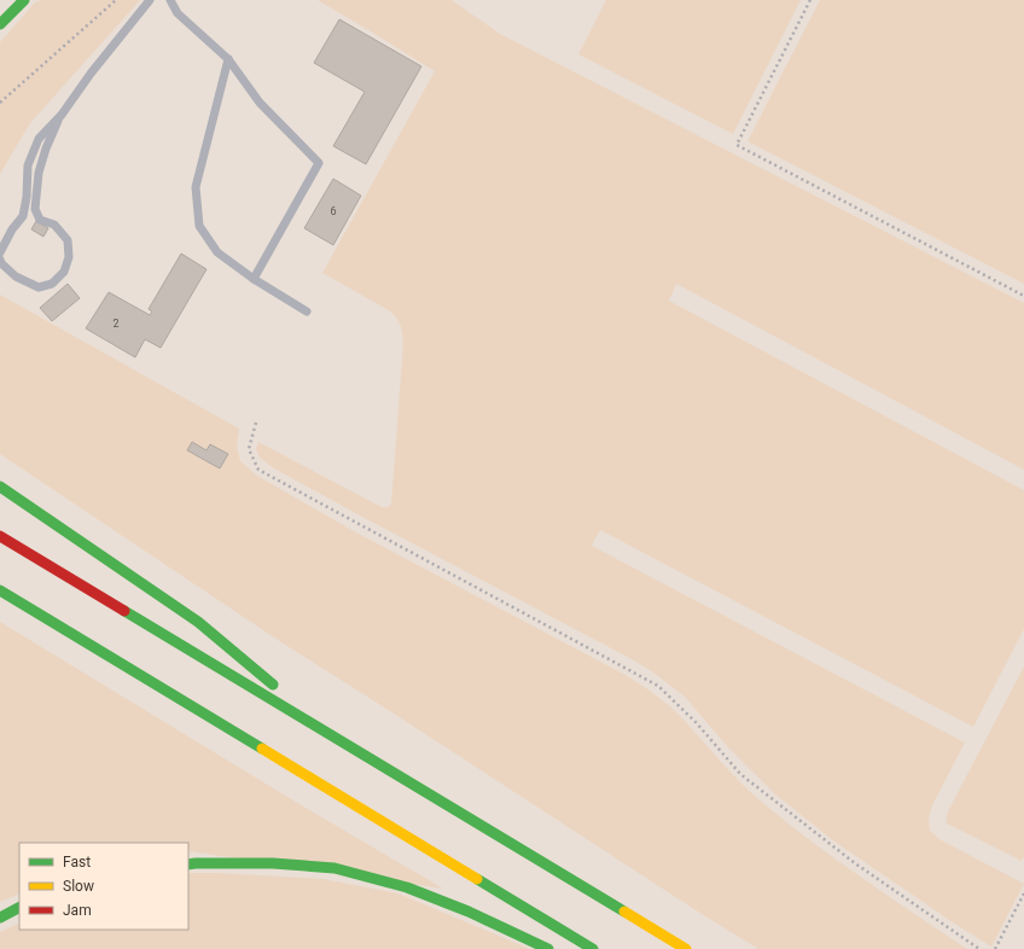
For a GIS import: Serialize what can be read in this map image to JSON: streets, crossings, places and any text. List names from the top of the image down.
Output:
{
  "house_numbers": ["6", "2"],
  "legend": ["Fast", "Slow", "Jam"]
}
